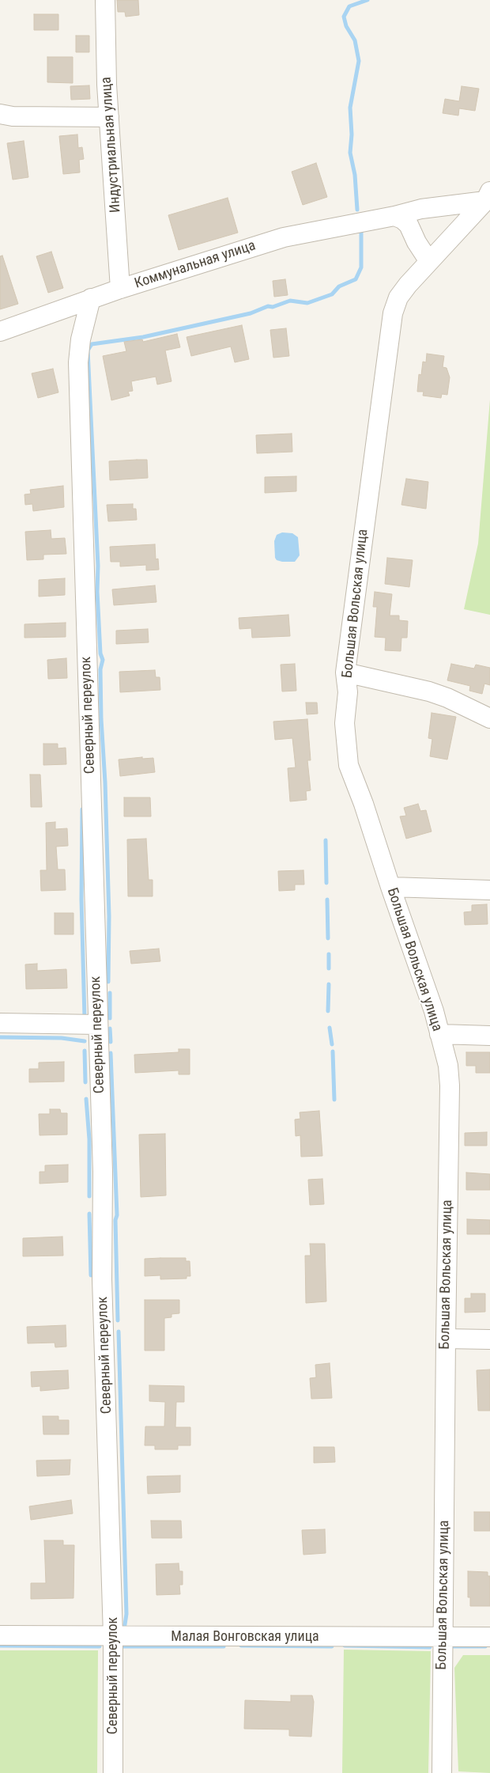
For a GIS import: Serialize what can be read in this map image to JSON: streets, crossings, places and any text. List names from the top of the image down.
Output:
{
  "streets": {
    "street": [
      "Индустриальная улица",
      "Коммунальная улица",
      "Большая Вольская улица",
      "Северный переулок",
      "Малая Вонговская улица"
    ]
  },
  "crossings": [
    ["Индустриальная улица", "Коммунальная улица"],
    ["Коммунальная улица", "Большая Вольская улица"],
    ["Коммунальная улица", "Северный переулок"],
    ["Большая Вольская улица", "Малая Вонговская улица"],
    ["Северный переулок", "Малая Вонговская улица"]
  ]
}
